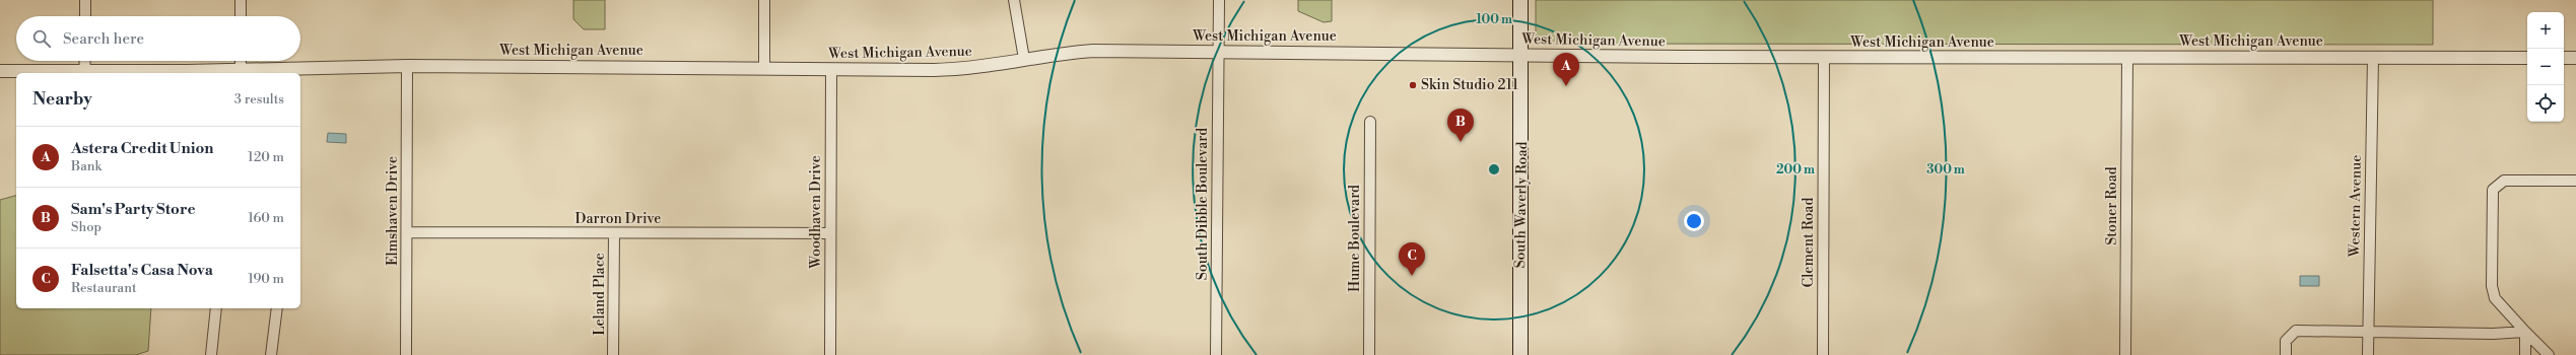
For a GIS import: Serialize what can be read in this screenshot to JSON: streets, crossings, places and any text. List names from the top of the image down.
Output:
{
  "streets": {
    "main road": ["South Waverly Road"],
    "street": [
      "West Michigan Avenue",
      "South Dibble Boulevard",
      "Stoner Road",
      "Western Avenue",
      "Elmshaven Drive",
      "Woodhaven Drive",
      "Darron Drive",
      "Hume Boulevard",
      "Clement Road",
      "Leland Place"
    ]
  },
  "crossings": [
    ["West Michigan Avenue", "South Dibble Boulevard"],
    ["West Michigan Avenue", "South Waverly Road"],
    ["West Michigan Avenue", "Stoner Road"],
    ["West Michigan Avenue", "Western Avenue"],
    ["West Michigan Avenue", "Elmshaven Drive"],
    ["West Michigan Avenue", "Woodhaven Drive"],
    ["West Michigan Avenue", "Clement Road"],
    ["Elmshaven Drive", "Darron Drive"],
    ["Woodhaven Drive", "Darron Drive"],
    ["Darron Drive", "Leland Place"]
  ],
  "places": ["Skin Studio 211"],
  "page": {
    "map_buttons": ["+", "−"],
    "search": "Search here",
    "pins": ["A", "B", "C"],
    "heading": ["Nearby", "3 results"],
    "list": [
      {
        "mark": "A",
        "name": "Astera Credit Union",
        "note": "Bank",
        "value": "120 m"
      },
      {
        "mark": "B",
        "name": "Sam's Party Store",
        "note": "Shop",
        "value": "160 m"
      },
      {
        "mark": "C",
        "name": "Falsetta's Casa Nova",
        "note": "Restaurant",
        "value": "190 m"
      }
    ]
  },
  "rings": ["100 m", "200 m", "300 m"]
}
